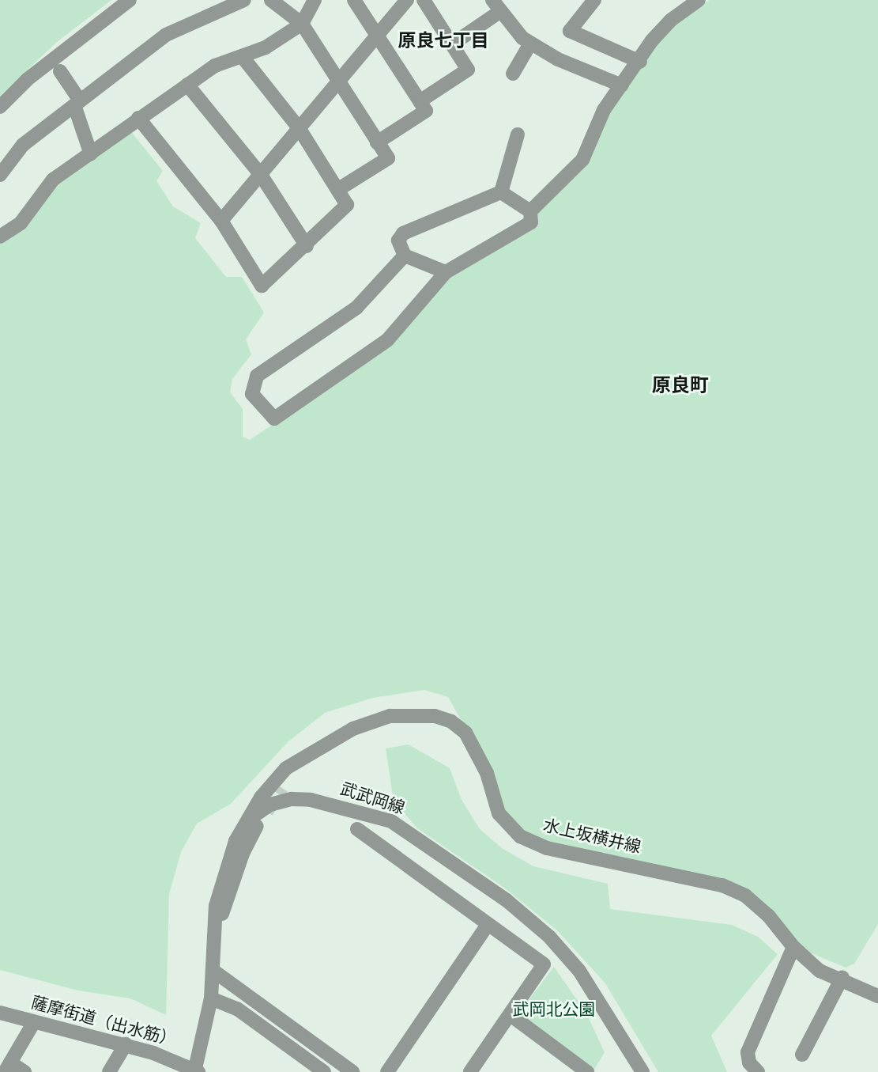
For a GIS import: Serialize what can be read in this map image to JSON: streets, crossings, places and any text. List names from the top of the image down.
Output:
{
  "streets": {
    "street": ["武武岡線", "水上坂横井線", "薩摩街道（出水筋）"]
  },
  "crossings": [
    ["武武岡線", "水上坂横井線"],
    ["武武岡線", "薩摩街道（出水筋）"]
  ],
  "districts": ["原良七丁目", "原良町"],
  "parks": ["武岡北公園"]
}
